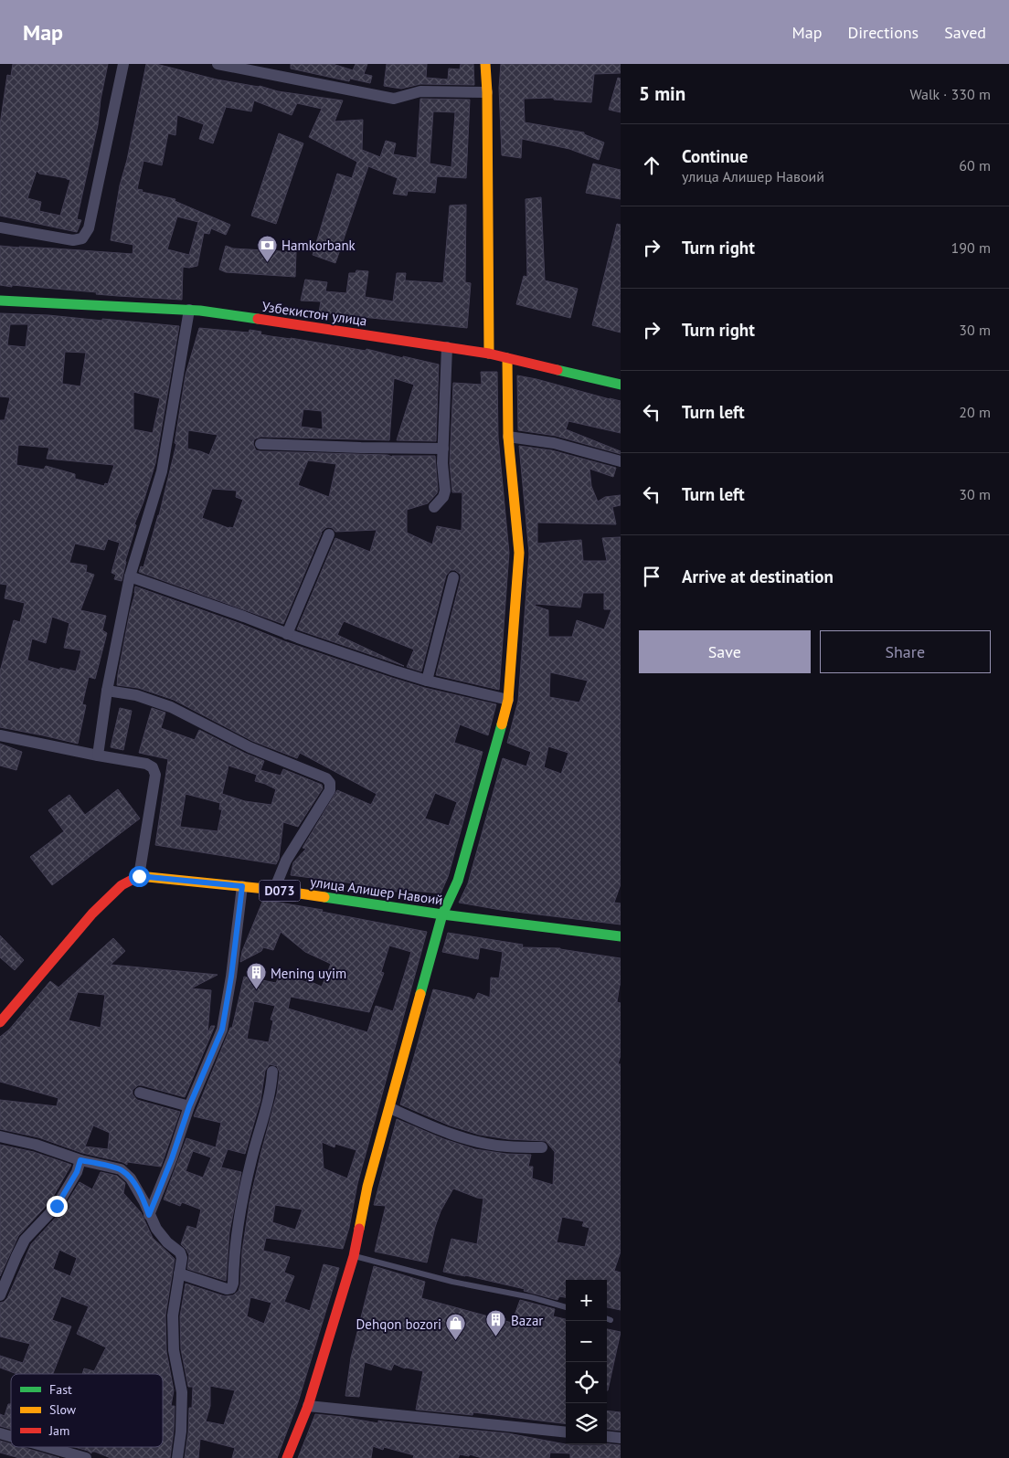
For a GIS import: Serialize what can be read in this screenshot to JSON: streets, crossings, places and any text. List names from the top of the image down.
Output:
{
  "streets": {
    "street": ["Узбекистон улица", "D073", "улица Алишер Навоий"]
  },
  "places": {
    "bank": ["Hamkorbank"],
    "building": ["Mening uyim", "Bazar"],
    "shop": ["Dehqon bozori"]
  },
  "legend": ["Fast", "Slow", "Jam"],
  "page": {
    "header": "Map",
    "nav": ["Map", "Directions", "Saved"],
    "heading": ["5 min", "Walk · 330 m"],
    "list": [
      ["Continue", "улица Алишер Навоий", "60 m"],
      ["Turn right", "190 m"],
      ["Turn right", "30 m"],
      ["Turn left", "20 m"],
      ["Turn left", "30 m"],
      "Arrive at destination"
    ],
    "buttons": ["Save", "Share"],
    "map_buttons": ["+", "−"]
  }
}
